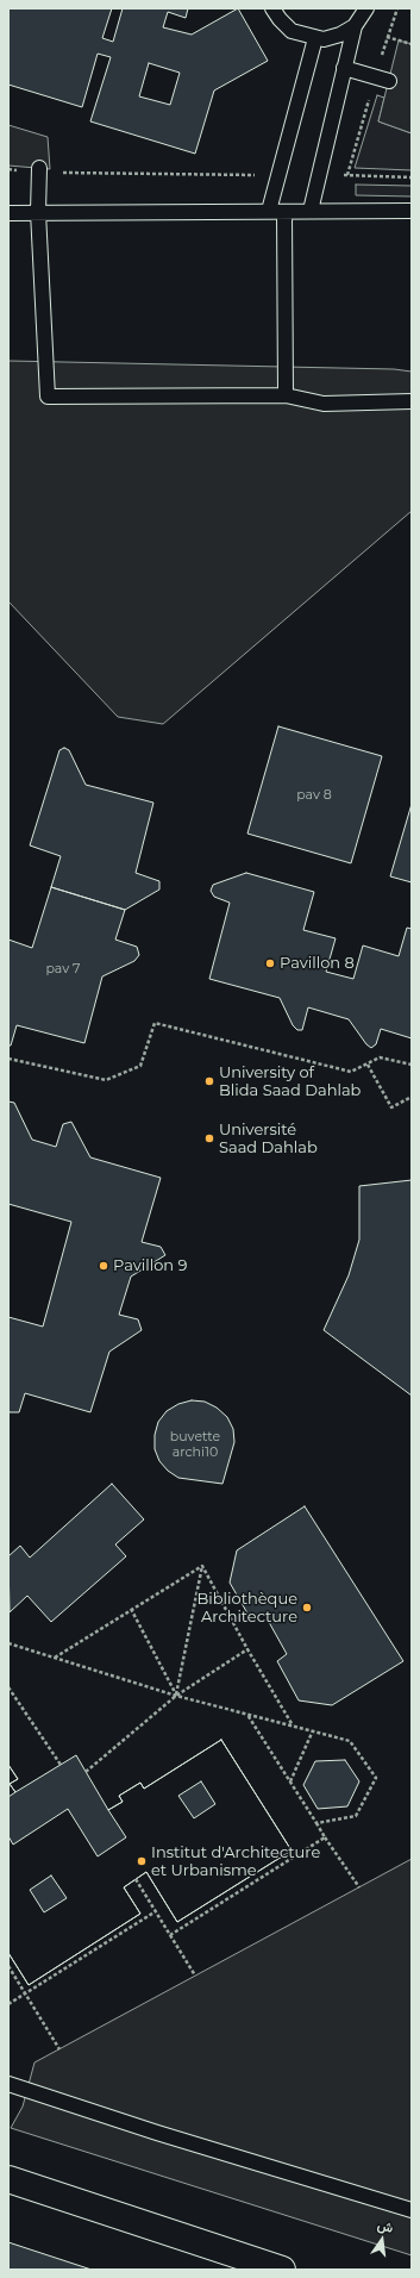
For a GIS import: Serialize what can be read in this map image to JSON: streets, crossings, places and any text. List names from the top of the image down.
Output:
{
  "places": [
    "Pavillon 8",
    "University of Blida Saad Dahlab",
    "Université Saad Dahlab",
    "Pavillon 9",
    "Bibliothèque Architecture",
    "Institut d'Architecture et Urbanisme"
  ],
  "house_numbers": ["pav 8", "pav 7", "buvette archi10"],
  "north": "top"
}
